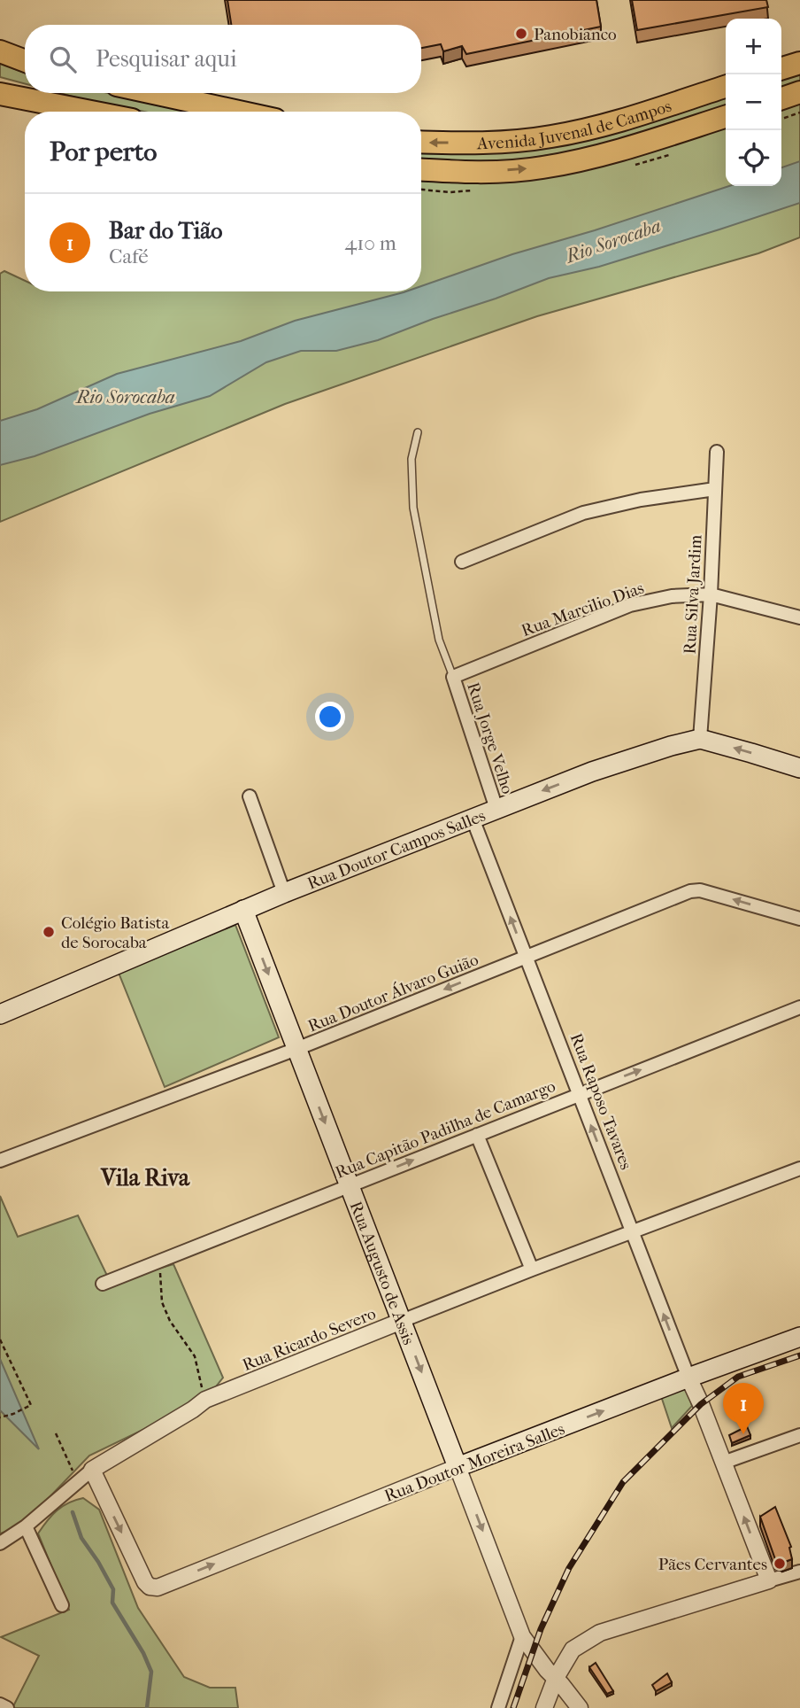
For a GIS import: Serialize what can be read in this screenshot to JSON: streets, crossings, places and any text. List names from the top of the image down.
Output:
{
  "streets": {
    "highway": ["Avenida Juvenal de Campos"],
    "main road": ["Rua Doutor Campos Salles", "Rua Augusto de Assis", "Rua Doutor Moreira Salles"],
    "street": [
      "Rua Silva Jardim",
      "Rua Marcilio Dias",
      "Rua Jorge Velho",
      "Rua Doutor Álvaro Guião",
      "Rua Raposo Tavares",
      "Rua Capitão Padilha de Camargo",
      "Rua Ricardo Severo"
    ]
  },
  "crossings": [
    ["Rua Silva Jardim", "Rua Marcilio Dias"],
    ["Rua Silva Jardim", "Rua Doutor Campos Salles"],
    ["Rua Marcilio Dias", "Rua Jorge Velho"],
    ["Rua Jorge Velho", "Rua Doutor Campos Salles"],
    ["Rua Doutor Campos Salles", "Rua Raposo Tavares"],
    ["Rua Doutor Campos Salles", "Rua Augusto de Assis"],
    ["Rua Doutor Álvaro Guião", "Rua Raposo Tavares"],
    ["Rua Doutor Álvaro Guião", "Rua Augusto de Assis"],
    ["Rua Raposo Tavares", "Rua Capitão Padilha de Camargo"],
    ["Rua Raposo Tavares", "Rua Ricardo Severo"],
    ["Rua Raposo Tavares", "Rua Doutor Moreira Salles"],
    ["Rua Capitão Padilha de Camargo", "Rua Augusto de Assis"],
    ["Rua Augusto de Assis", "Rua Ricardo Severo"],
    ["Rua Augusto de Assis", "Rua Doutor Moreira Salles"],
    ["Rua Ricardo Severo", "Rua Doutor Moreira Salles"]
  ],
  "one_way": [
    "Rua Doutor Campos Salles",
    "Rua Doutor Álvaro Guião",
    "Rua Raposo Tavares",
    "Rua Capitão Padilha de Camargo",
    "Rua Augusto de Assis",
    "Rua Doutor Moreira Salles"
  ],
  "districts": ["Vila Riva"],
  "water": ["Rio Sorocaba"],
  "places": ["Panobianco", "Colégio Batista de Sorocaba", "Pães Cervantes"],
  "page": {
    "map_buttons": ["+", "−"],
    "search": "Pesquisar aqui",
    "heading": "Por perto",
    "list": [
      {
        "mark": "1",
        "name": "Bar do Tião",
        "note": "Café",
        "value": "410 m"
      }
    ],
    "pins": "1"
  }
}
